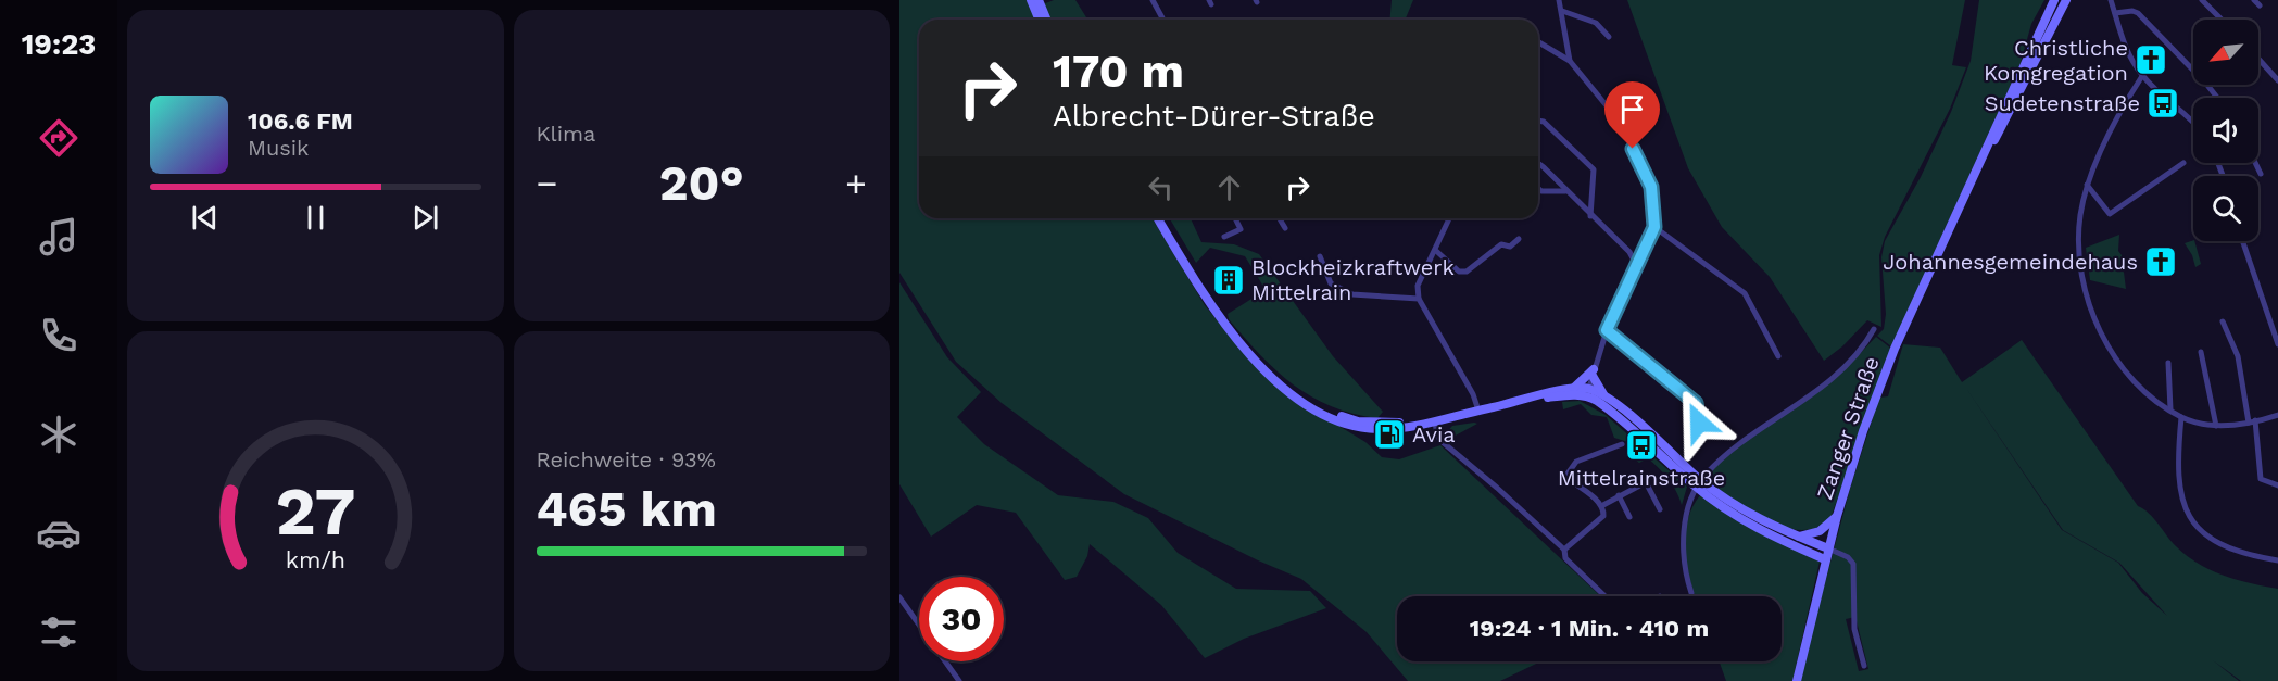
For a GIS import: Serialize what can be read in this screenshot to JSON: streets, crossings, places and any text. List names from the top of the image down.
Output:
{
  "streets": {
    "street": ["Zanger Straße"]
  },
  "places": {
    "church": ["Christliche Komgregation", "Johannesgemeindehaus"],
    "bus stop": ["Sudetenstraße", "Mittelrainstraße"],
    "building": ["Blockheizkraftwerk Mittelrain"],
    "fuel station": ["Avia"]
  },
  "north": "bottom left",
  "page": {
    "tabs": "19:23",
    "tile": [
      "Klima",
      ["Reichweite · 93%", "465 km"]
    ],
    "turn": ["170 m", "Albrecht-Dürer-Straße"],
    "song": ["106.6 FM", "Musik"],
    "heat": ["−", "20°", "+"],
    "limit": "30",
    "trip": "19:24 · 1 Min. · 410 m",
    "gauge": ["27", "km/h"]
  }
}
